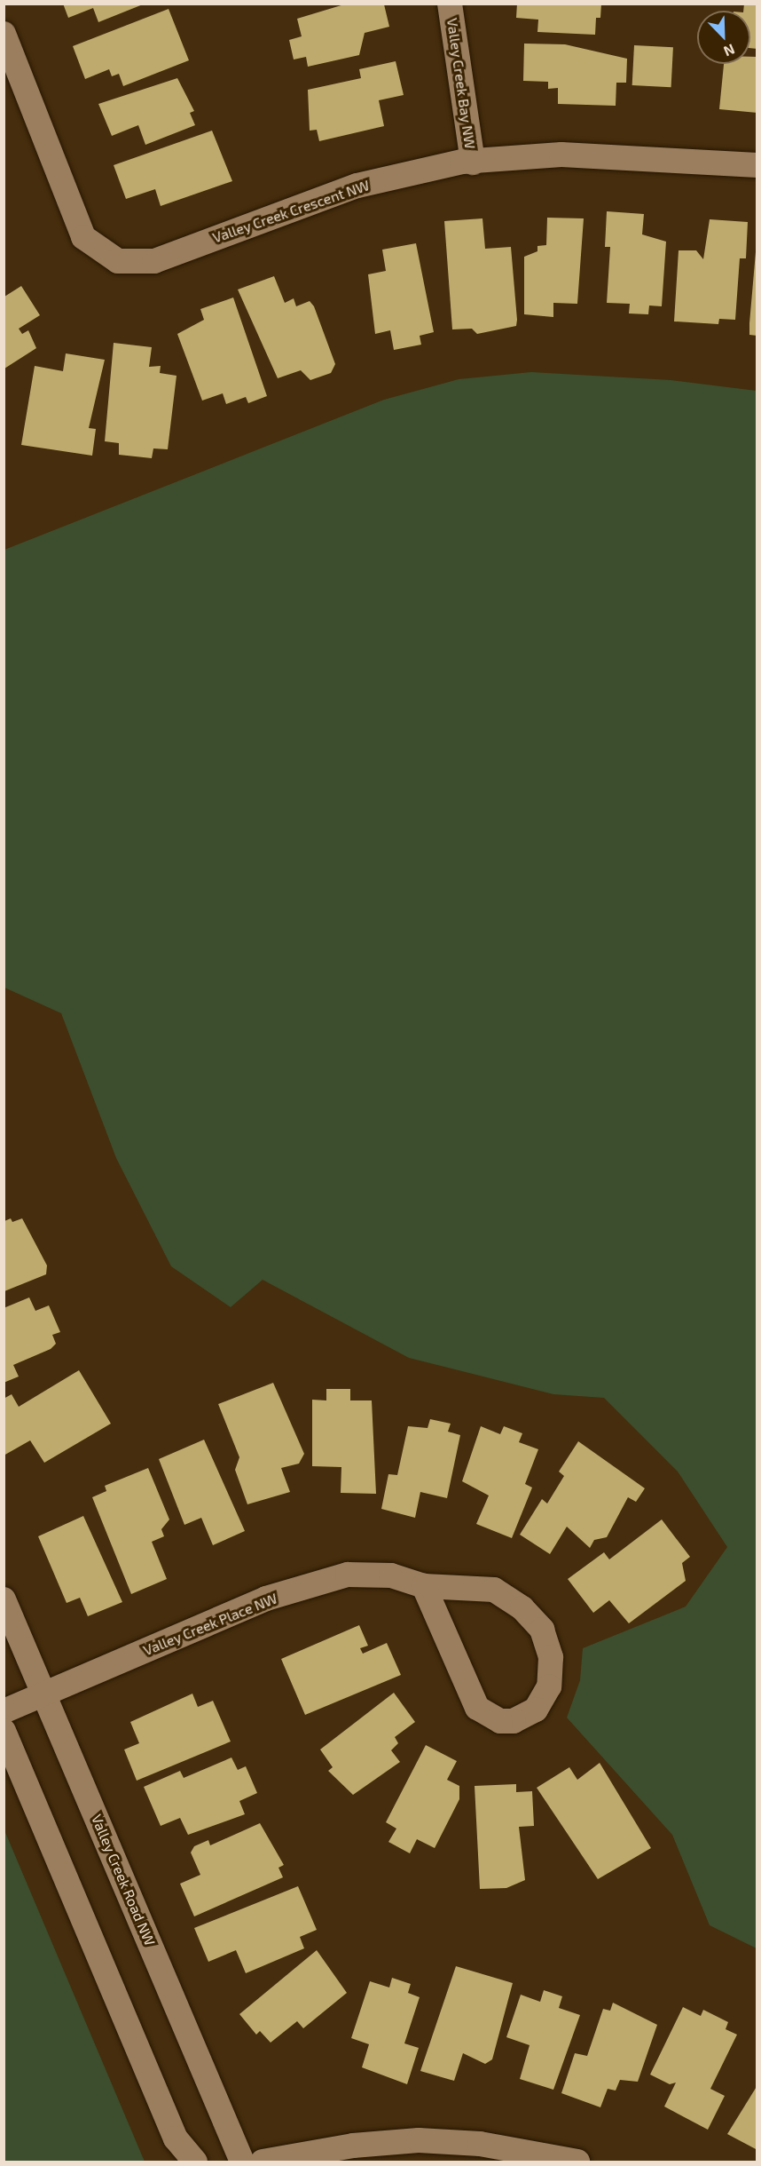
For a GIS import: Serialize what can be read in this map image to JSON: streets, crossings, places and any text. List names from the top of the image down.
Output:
{
  "streets": {
    "street": [
      "Valley Creek Bay NW",
      "Valley Creek Crescent NW",
      "Valley Creek Place NW",
      "Valley Creek Road NW"
    ]
  },
  "crossings": [
    ["Valley Creek Bay NW", "Valley Creek Crescent NW"],
    ["Valley Creek Place NW", "Valley Creek Road NW"]
  ],
  "north": "bottom right"
}
